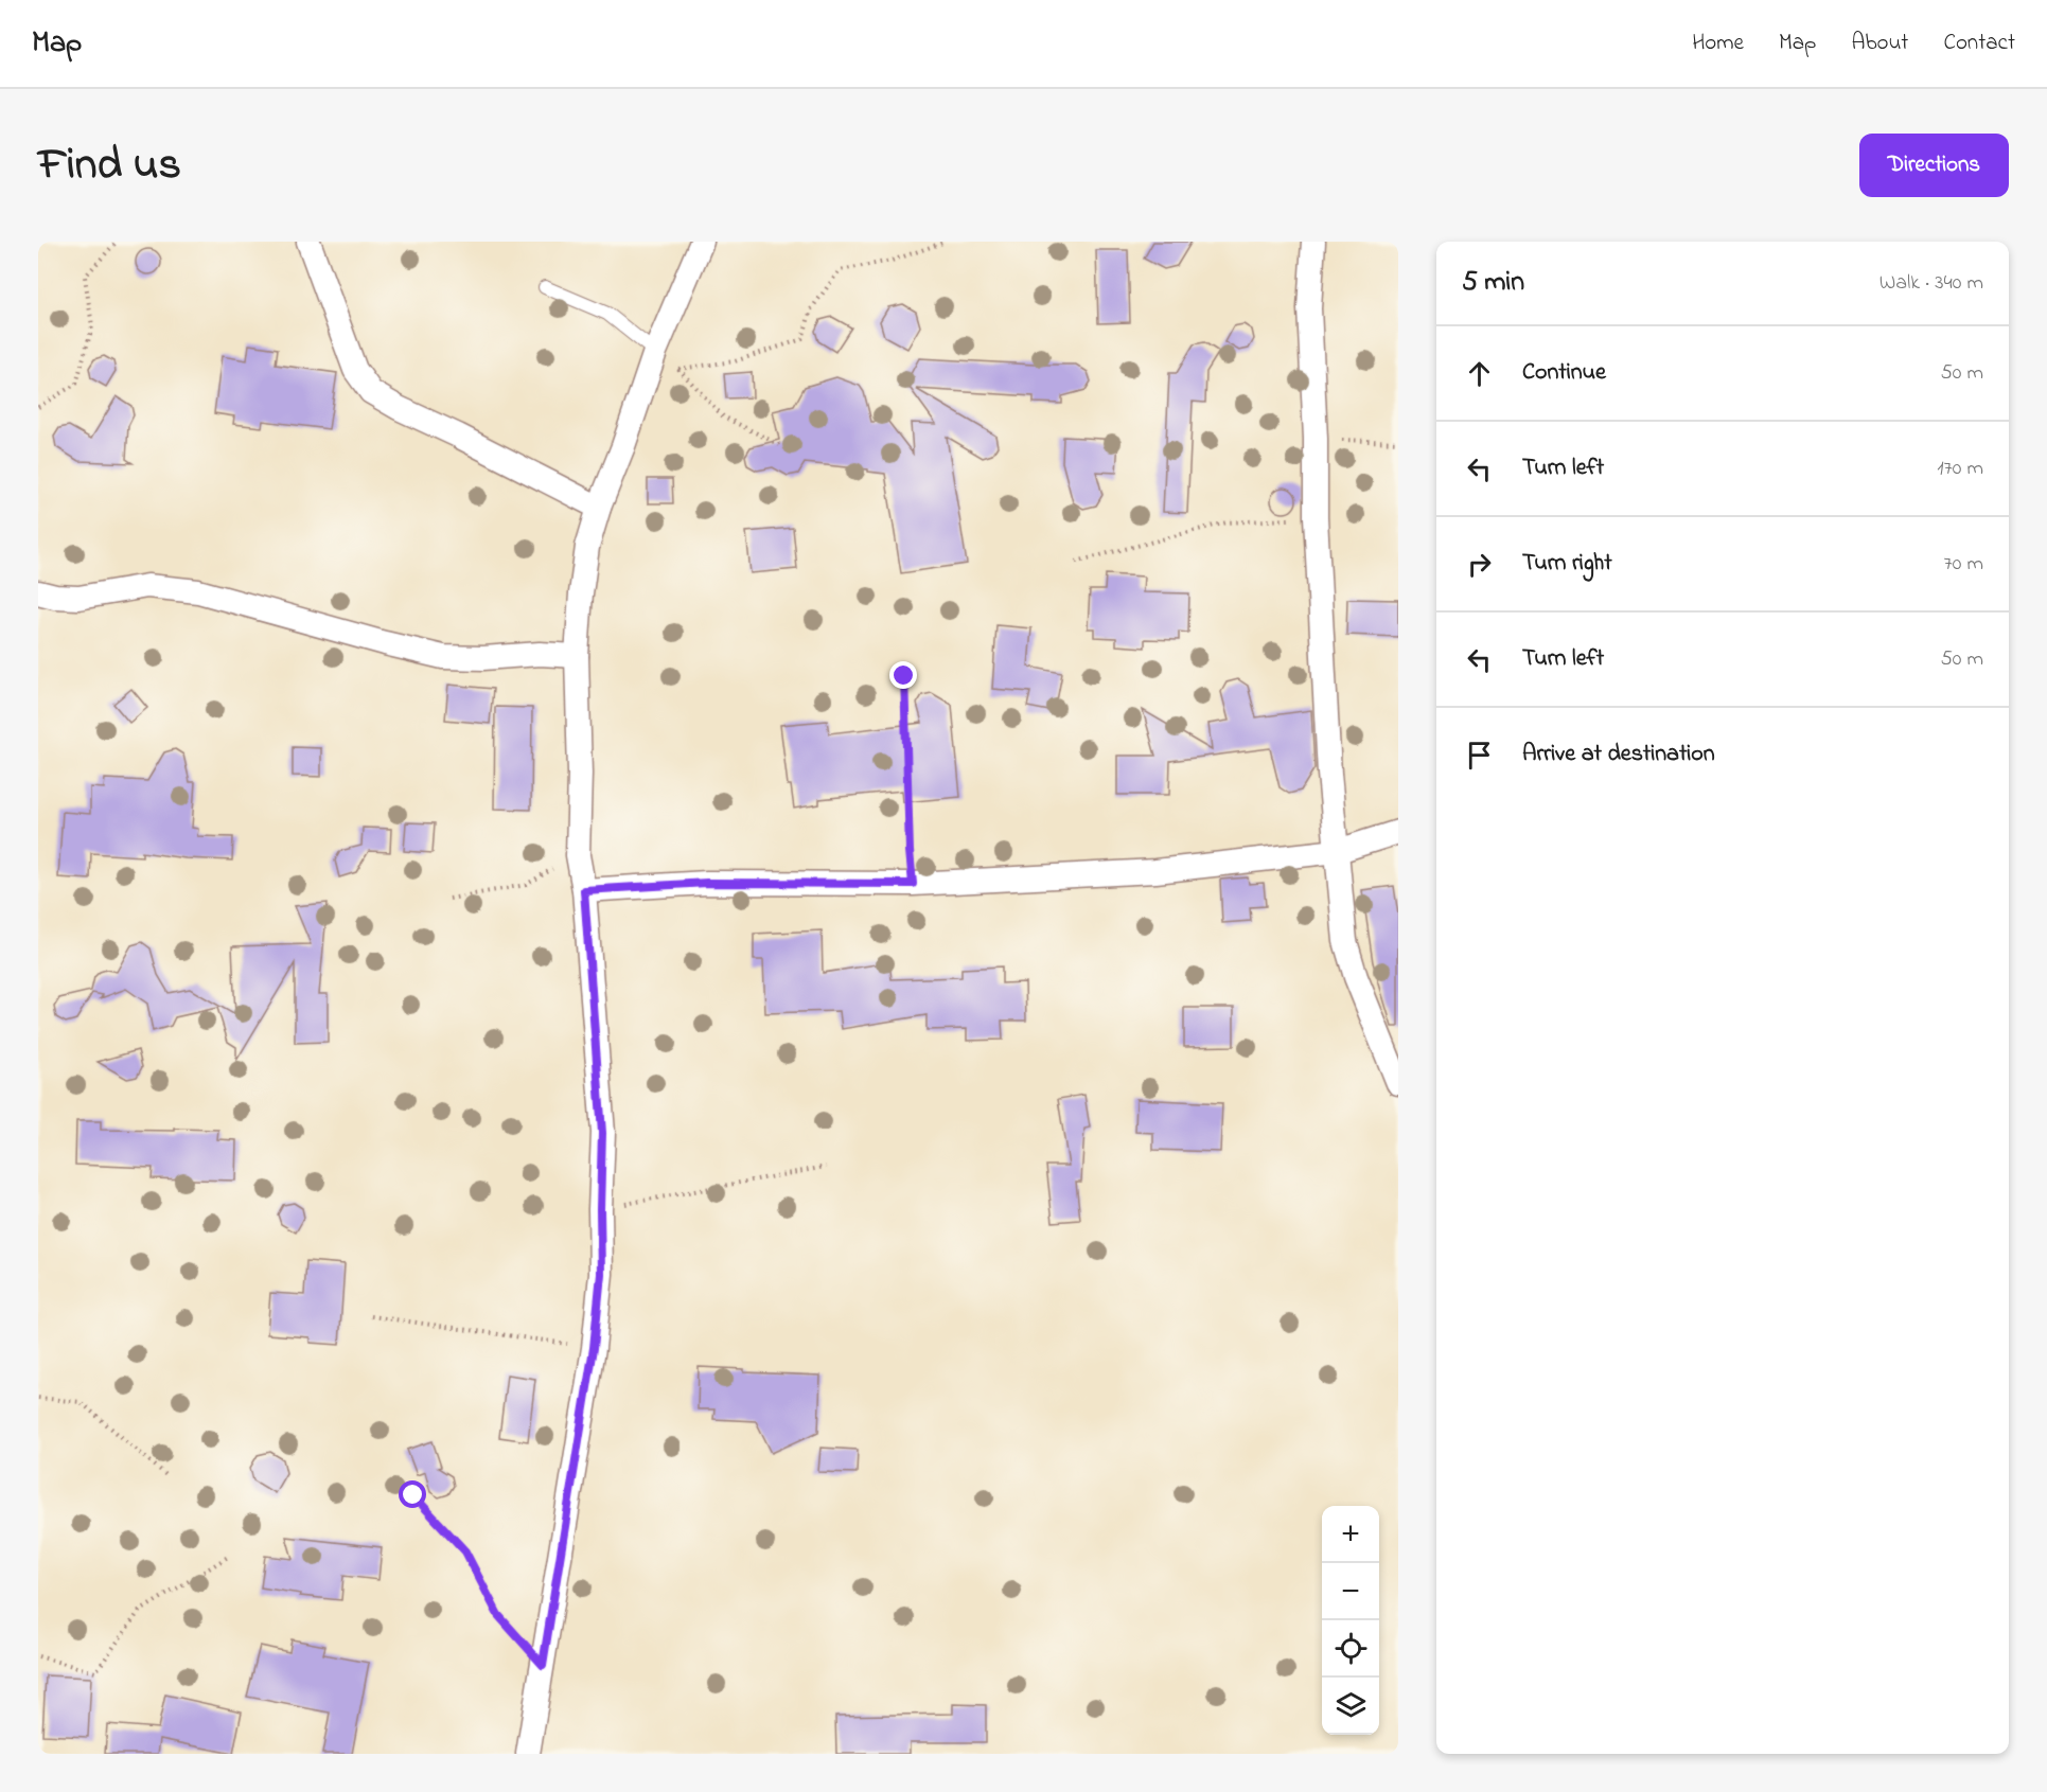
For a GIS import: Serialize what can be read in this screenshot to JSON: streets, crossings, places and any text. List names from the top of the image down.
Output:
{
  "page": {
    "header": "Map",
    "nav": [
      "Home",
      "Map",
      "About",
      "Contact"
    ],
    "title": "Find us",
    "buttons": "Directions",
    "heading": ["5 min", "Walk · 340 m"],
    "list": [
      ["Continue", "50 m"],
      ["Turn left", "170 m"],
      ["Turn right", "70 m"],
      ["Turn left", "50 m"],
      "Arrive at destination"
    ],
    "map_buttons": ["+", "−"]
  }
}
